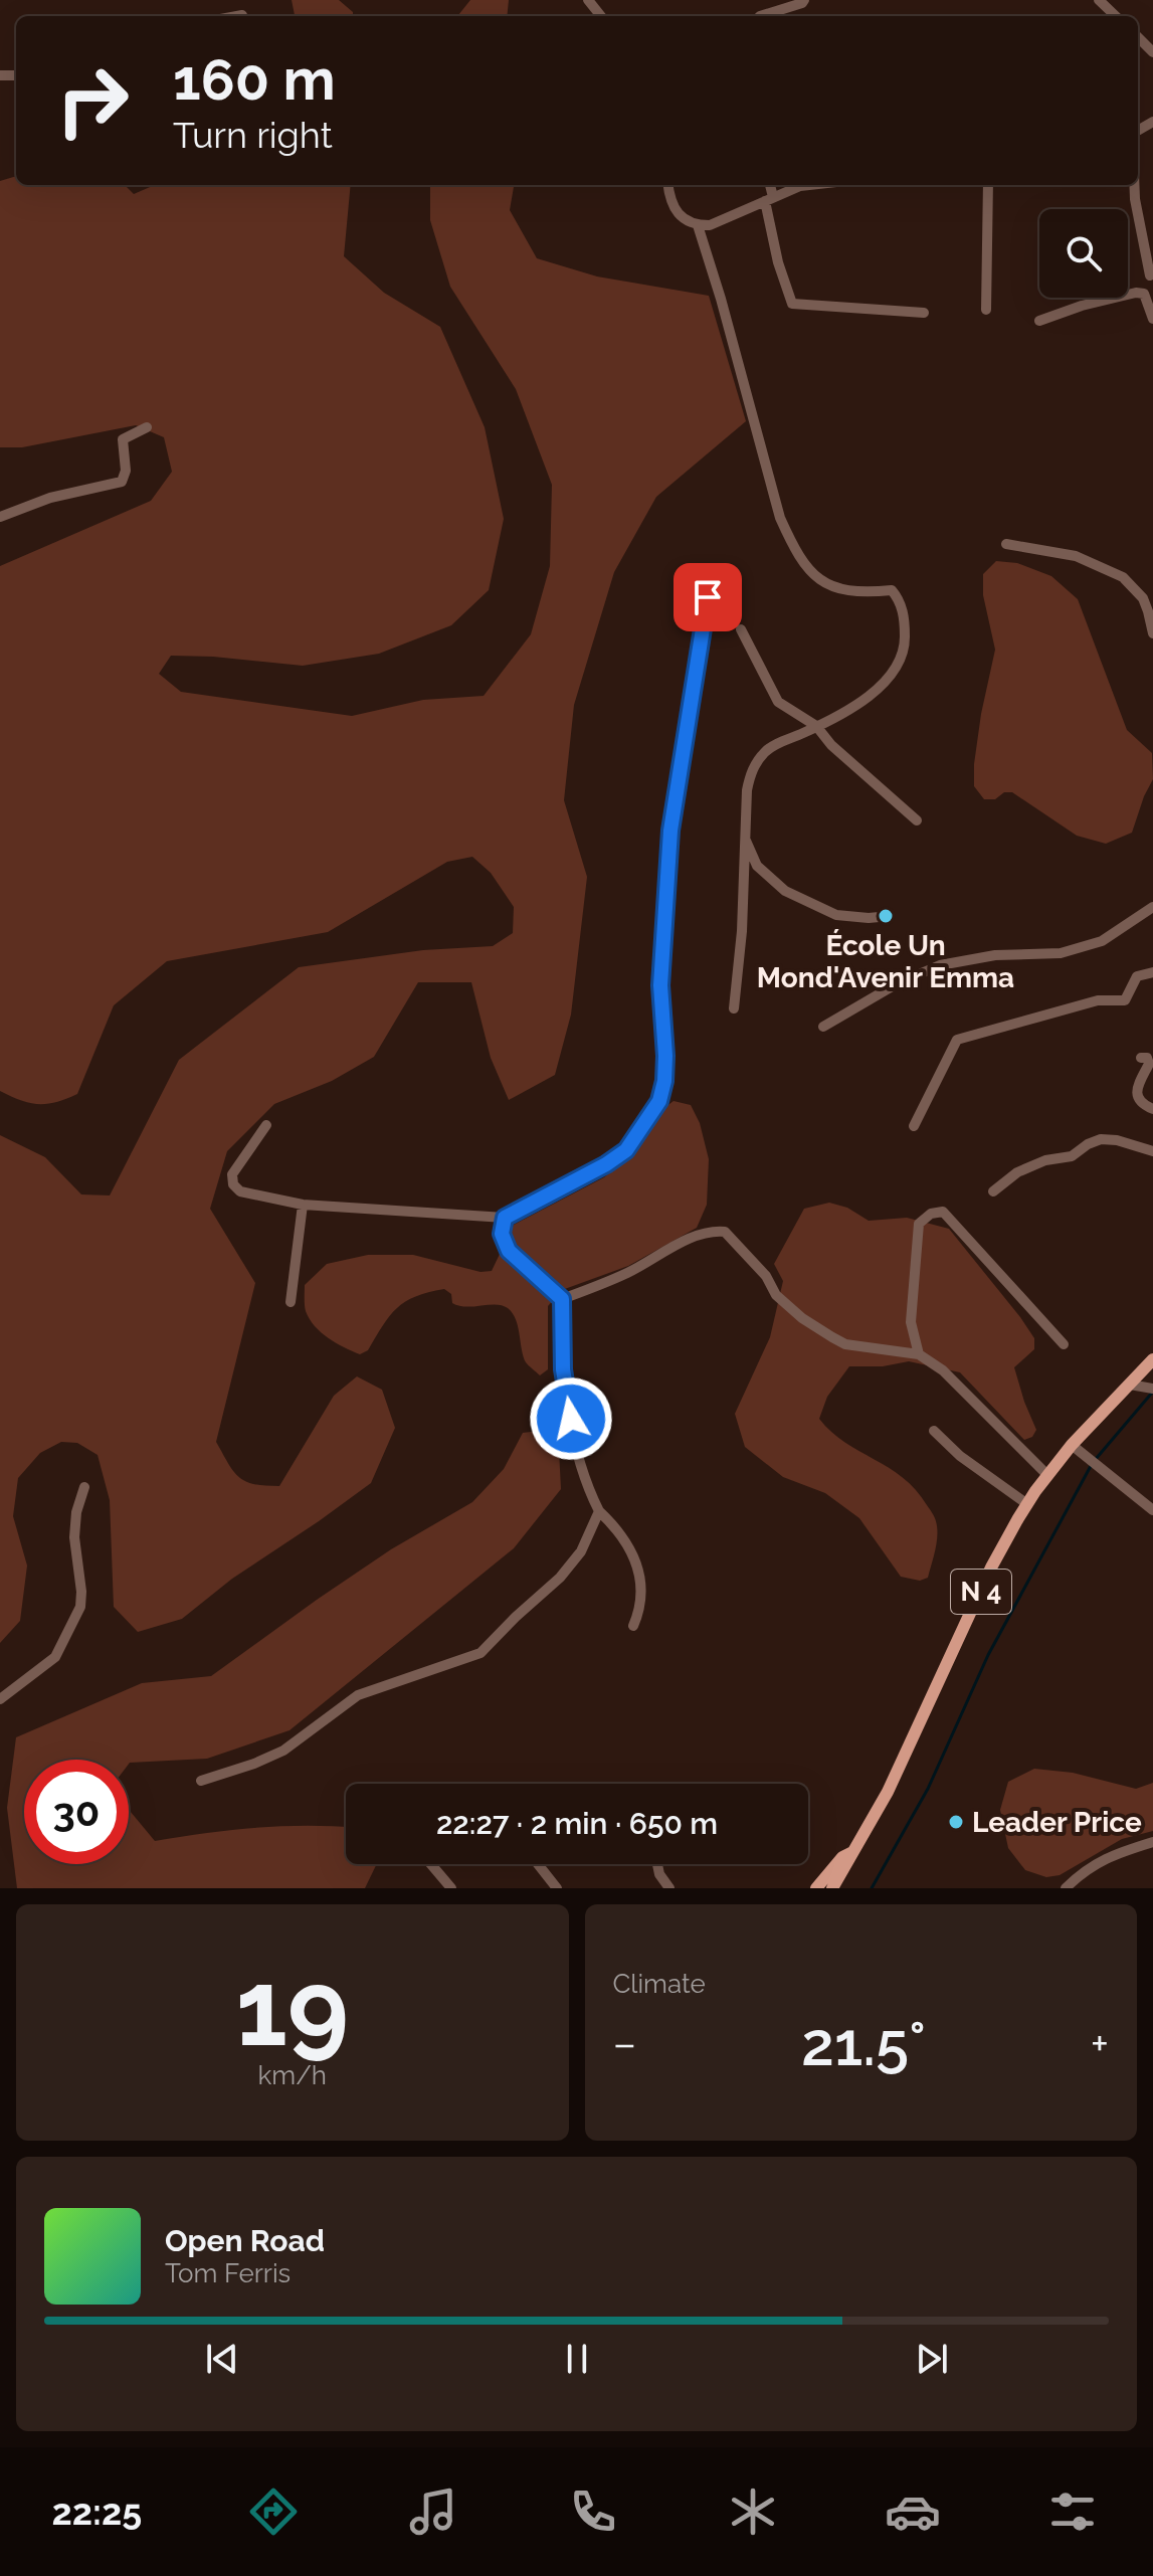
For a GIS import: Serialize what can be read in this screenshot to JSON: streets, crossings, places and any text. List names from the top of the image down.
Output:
{
  "streets": {
    "main road": ["N 4"]
  },
  "places": ["École Un Mond'Avenir Emma", "Leader Price"],
  "page": {
    "turn": ["160 m", "Turn right"],
    "limit": "30",
    "trip": "22:27 · 2 min · 650 m",
    "tile": [
      ["19", "km/h"],
      "Climate"
    ],
    "heat": ["−", "21.5°", "+"],
    "song": ["Open Road", "Tom Ferris"],
    "tabs": "22:25"
  }
}
